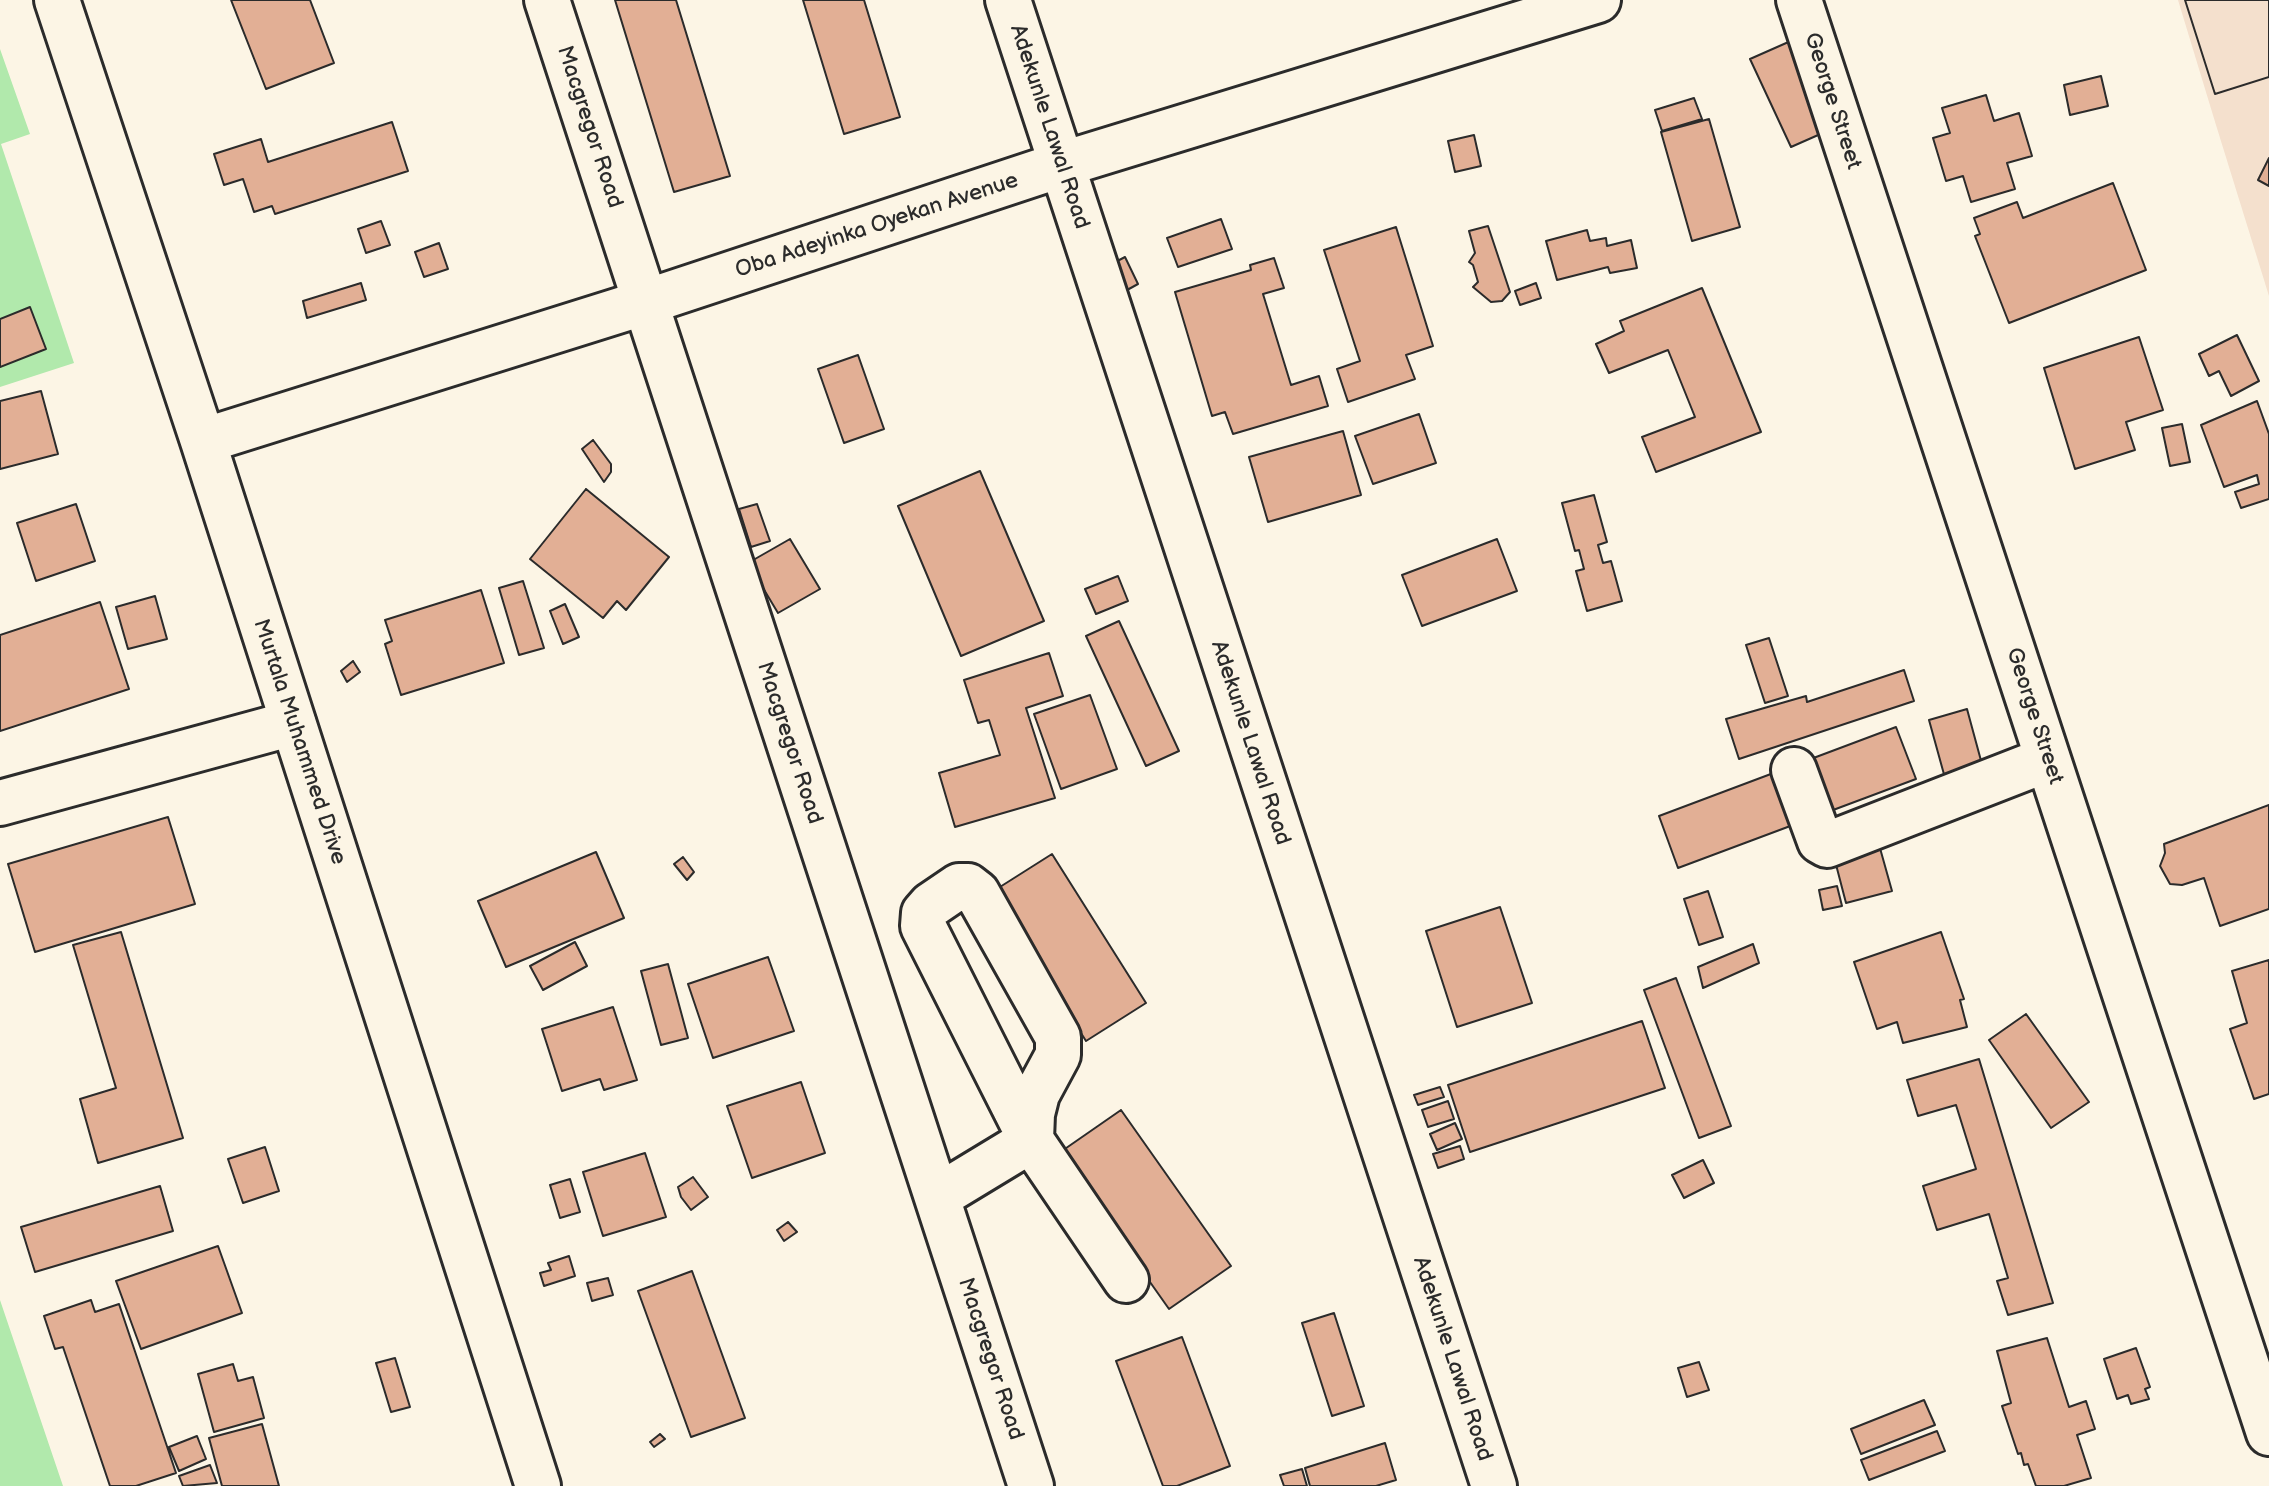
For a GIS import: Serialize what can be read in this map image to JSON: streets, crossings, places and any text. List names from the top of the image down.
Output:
{
  "streets": {
    "main road": [
      "George Street",
      "Macgregor Road",
      "Adekunle Lawal Road",
      "Oba Adeyinka Oyekan Avenue",
      "Murtala Muhammed Drive"
    ]
  },
  "crossings": [
    ["Macgregor Road", "Oba Adeyinka Oyekan Avenue"],
    ["Adekunle Lawal Road", "Oba Adeyinka Oyekan Avenue"],
    ["Oba Adeyinka Oyekan Avenue", "Murtala Muhammed Drive"]
  ]
}
